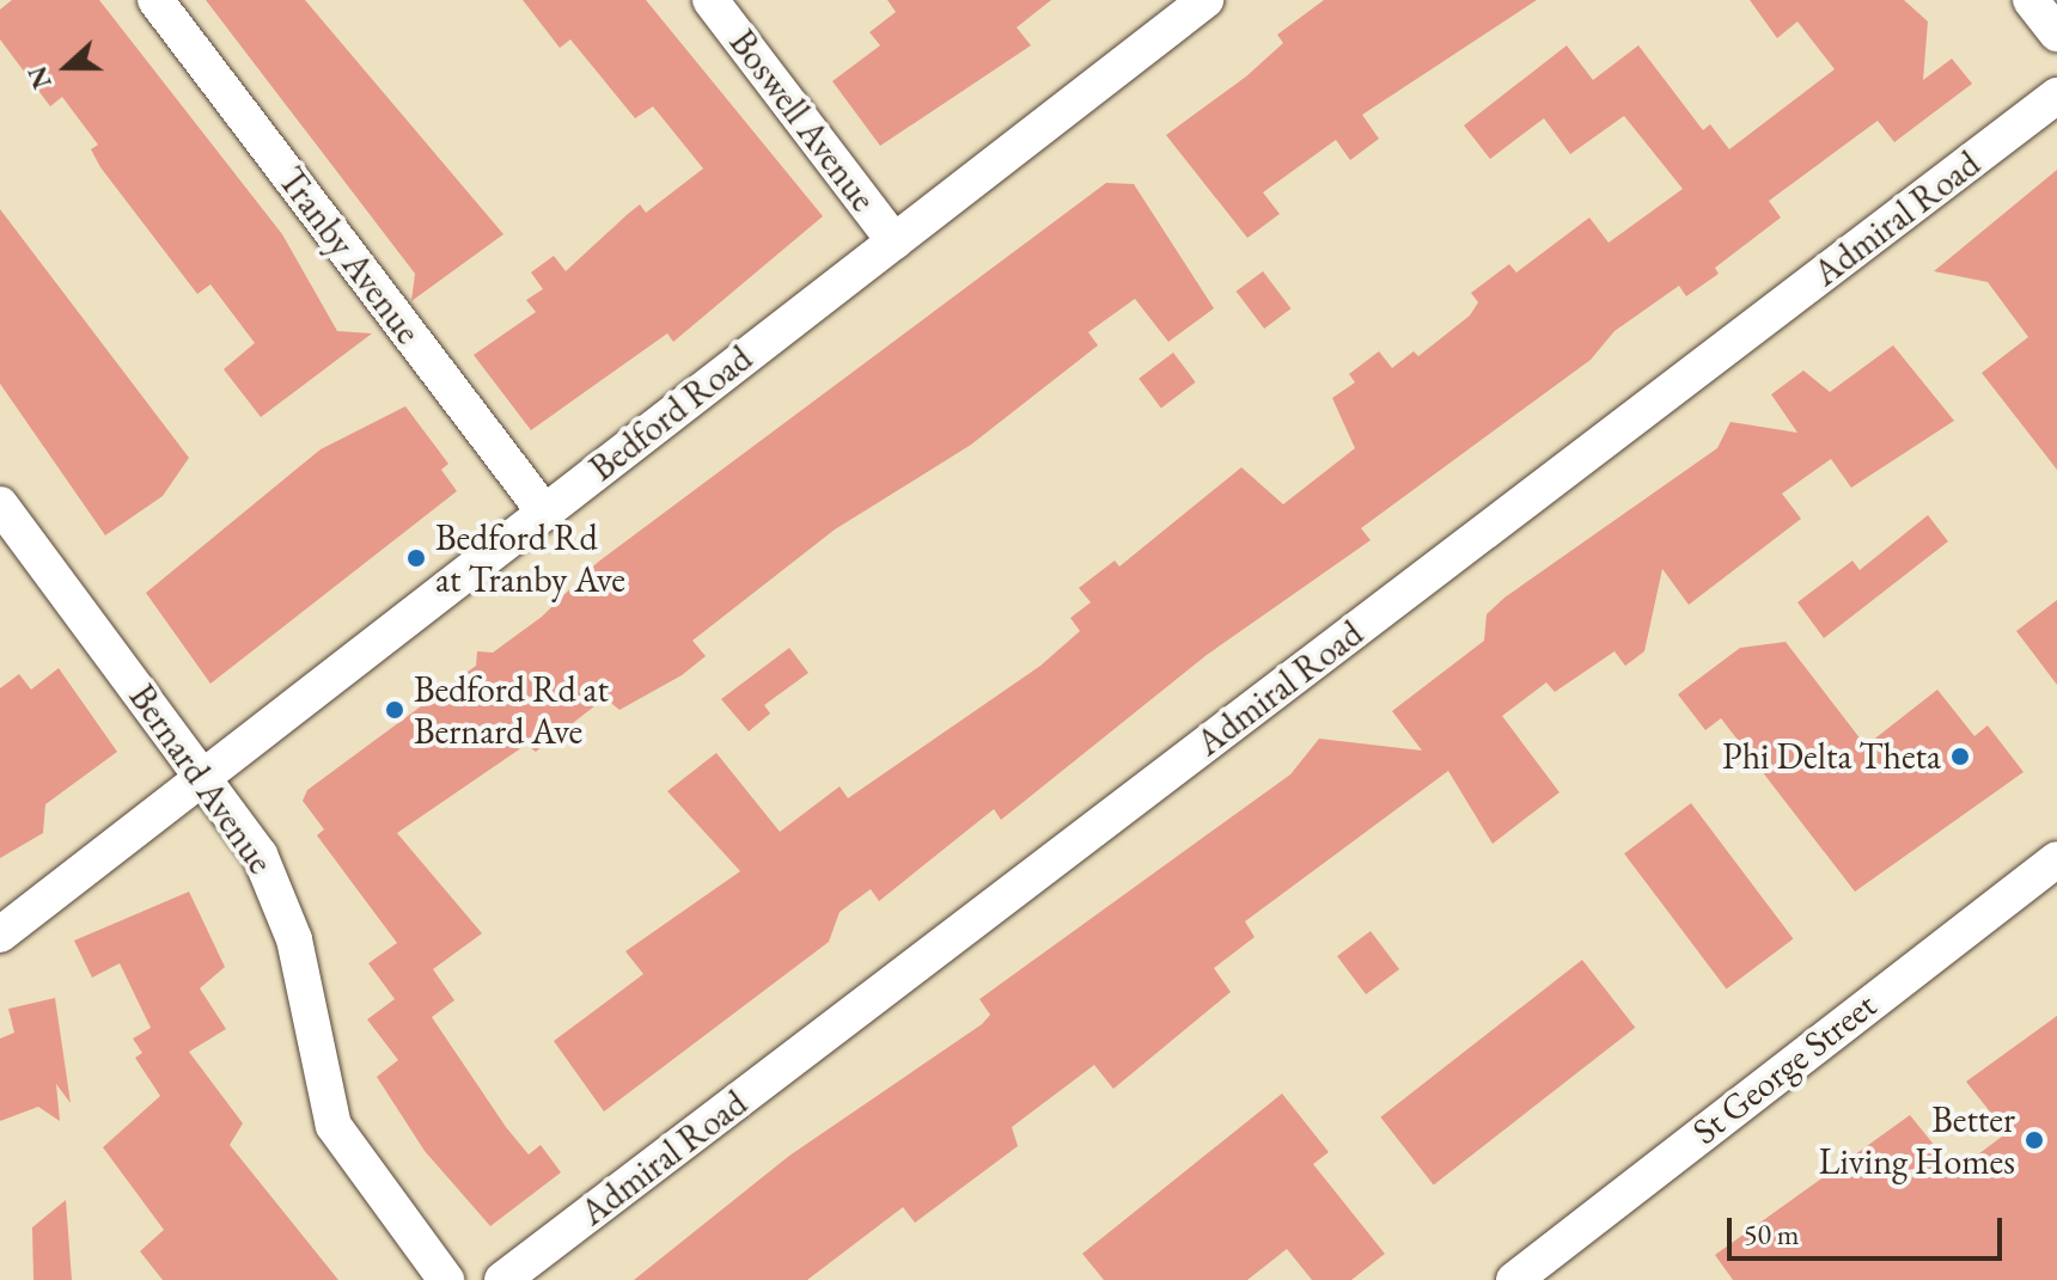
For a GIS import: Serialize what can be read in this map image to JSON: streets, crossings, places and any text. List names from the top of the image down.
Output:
{
  "streets": {
    "street": [
      "Boswell Avenue",
      "Admiral Road",
      "Tranby Avenue",
      "Bedford Road",
      "Bernard Avenue",
      "St George Street"
    ]
  },
  "crossings": [
    ["Boswell Avenue", "Bedford Road"],
    ["Tranby Avenue", "Bedford Road"],
    ["Bedford Road", "Bernard Avenue"]
  ],
  "places": [
    "Bedford Rd at Tranby Ave",
    "Bedford Rd at Bernard Ave",
    "Phi Delta Theta",
    "Better Living Homes"
  ],
  "scale_bar": "50 m",
  "north": "left"
}
